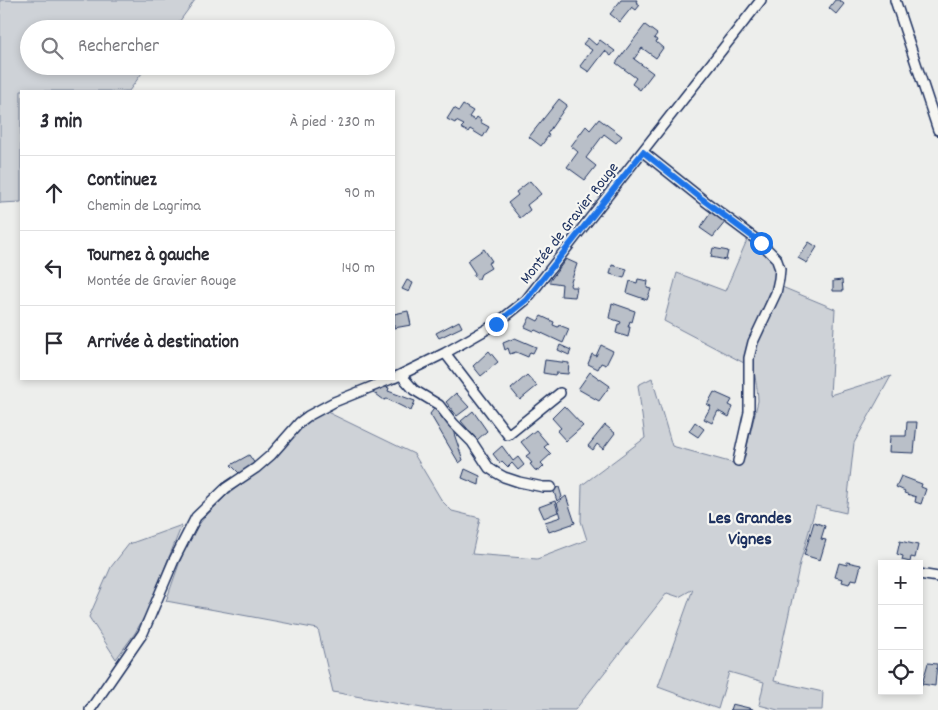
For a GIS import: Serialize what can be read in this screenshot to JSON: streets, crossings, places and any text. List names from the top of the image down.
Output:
{
  "streets": {
    "street": ["Montée de Gravier Rouge"]
  },
  "districts": ["Les Grandes Vignes"],
  "page": {
    "search": "Rechercher",
    "heading": ["3 min", "À pied · 230 m"],
    "list": [
      ["Continuez", "Chemin de Lagrima", "90 m"],
      ["Tournez à gauche", "Montée de Gravier Rouge", "140 m"],
      "Arrivée à destination"
    ],
    "map_buttons": ["+", "−"]
  }
}
